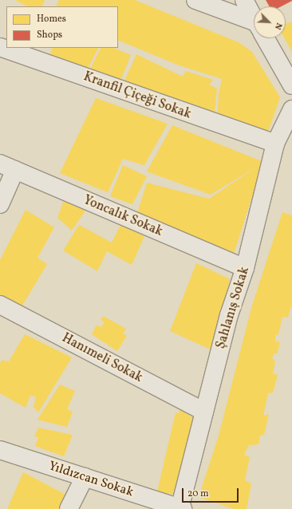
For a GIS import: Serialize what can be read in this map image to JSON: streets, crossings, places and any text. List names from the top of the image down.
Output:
{
  "streets": {
    "street": [
      "Kranfil Çiçeği Sokak",
      "Yoncalık Sokak",
      "Şahlanış Sokak",
      "Hanımeli Sokak",
      "Yıldızcan Sokak"
    ]
  },
  "crossings": [
    ["Kranfil Çiçeği Sokak", "Şahlanış Sokak"],
    ["Yoncalık Sokak", "Şahlanış Sokak"],
    ["Şahlanış Sokak", "Hanımeli Sokak"],
    ["Şahlanış Sokak", "Yıldızcan Sokak"]
  ],
  "legend": ["Homes", "Shops"],
  "scale_bar": "20 m",
  "north": "bottom right"
}
